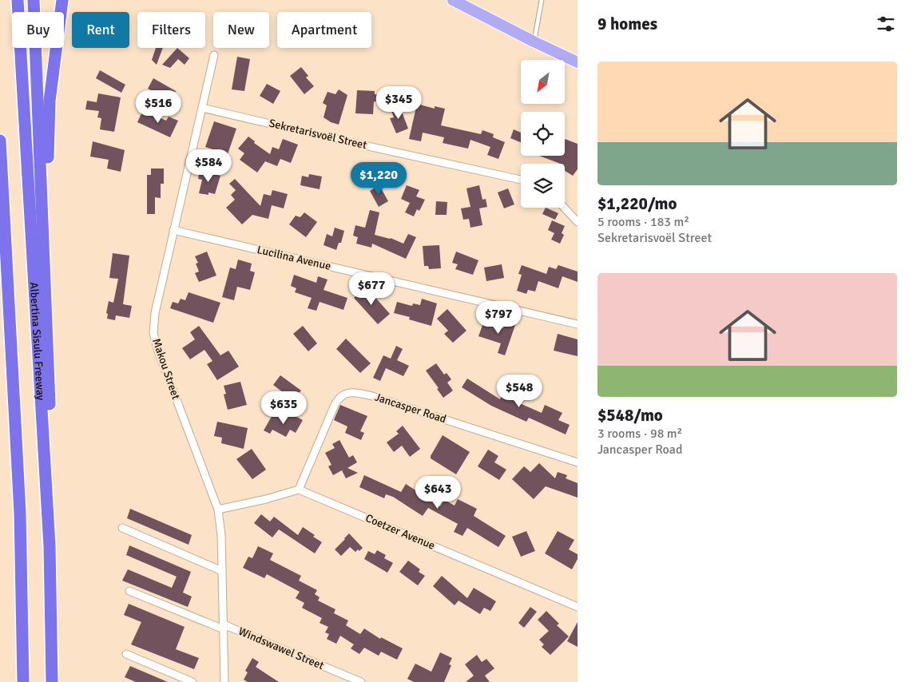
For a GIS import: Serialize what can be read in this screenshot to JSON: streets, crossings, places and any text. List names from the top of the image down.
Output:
{
  "streets": {
    "highway": ["Albertina Sisulu Freeway"],
    "street": [
      "Sekretarisvoël Street",
      "Lucilina Avenue",
      "Makou Street",
      "Jancasper Road",
      "Coetzer Avenue",
      "Windswawel Street"
    ]
  },
  "crossings": [
    ["Sekretarisvoël Street", "Makou Street"],
    ["Lucilina Avenue", "Makou Street"],
    ["Makou Street", "Windswawel Street"],
    ["Jancasper Road", "Coetzer Avenue"]
  ],
  "north": "bottom left",
  "page": {
    "heading": "9 homes",
    "chip": [
      "Buy",
      "Rent",
      "Filters",
      "New",
      "Apartment"
    ],
    "list": [
      {
        "name": "$1,220/mo",
        "note": "5 rooms · 183 m² · Sekretarisvoël Street"
      },
      {
        "name": "$548/mo",
        "note": "3 rooms · 98 m² · Jancasper Road"
      }
    ],
    "price": [
      "$345",
      "$516",
      "$584",
      "$1,220",
      "$677",
      "$797",
      "$548",
      "$635",
      "$643"
    ]
  }
}
